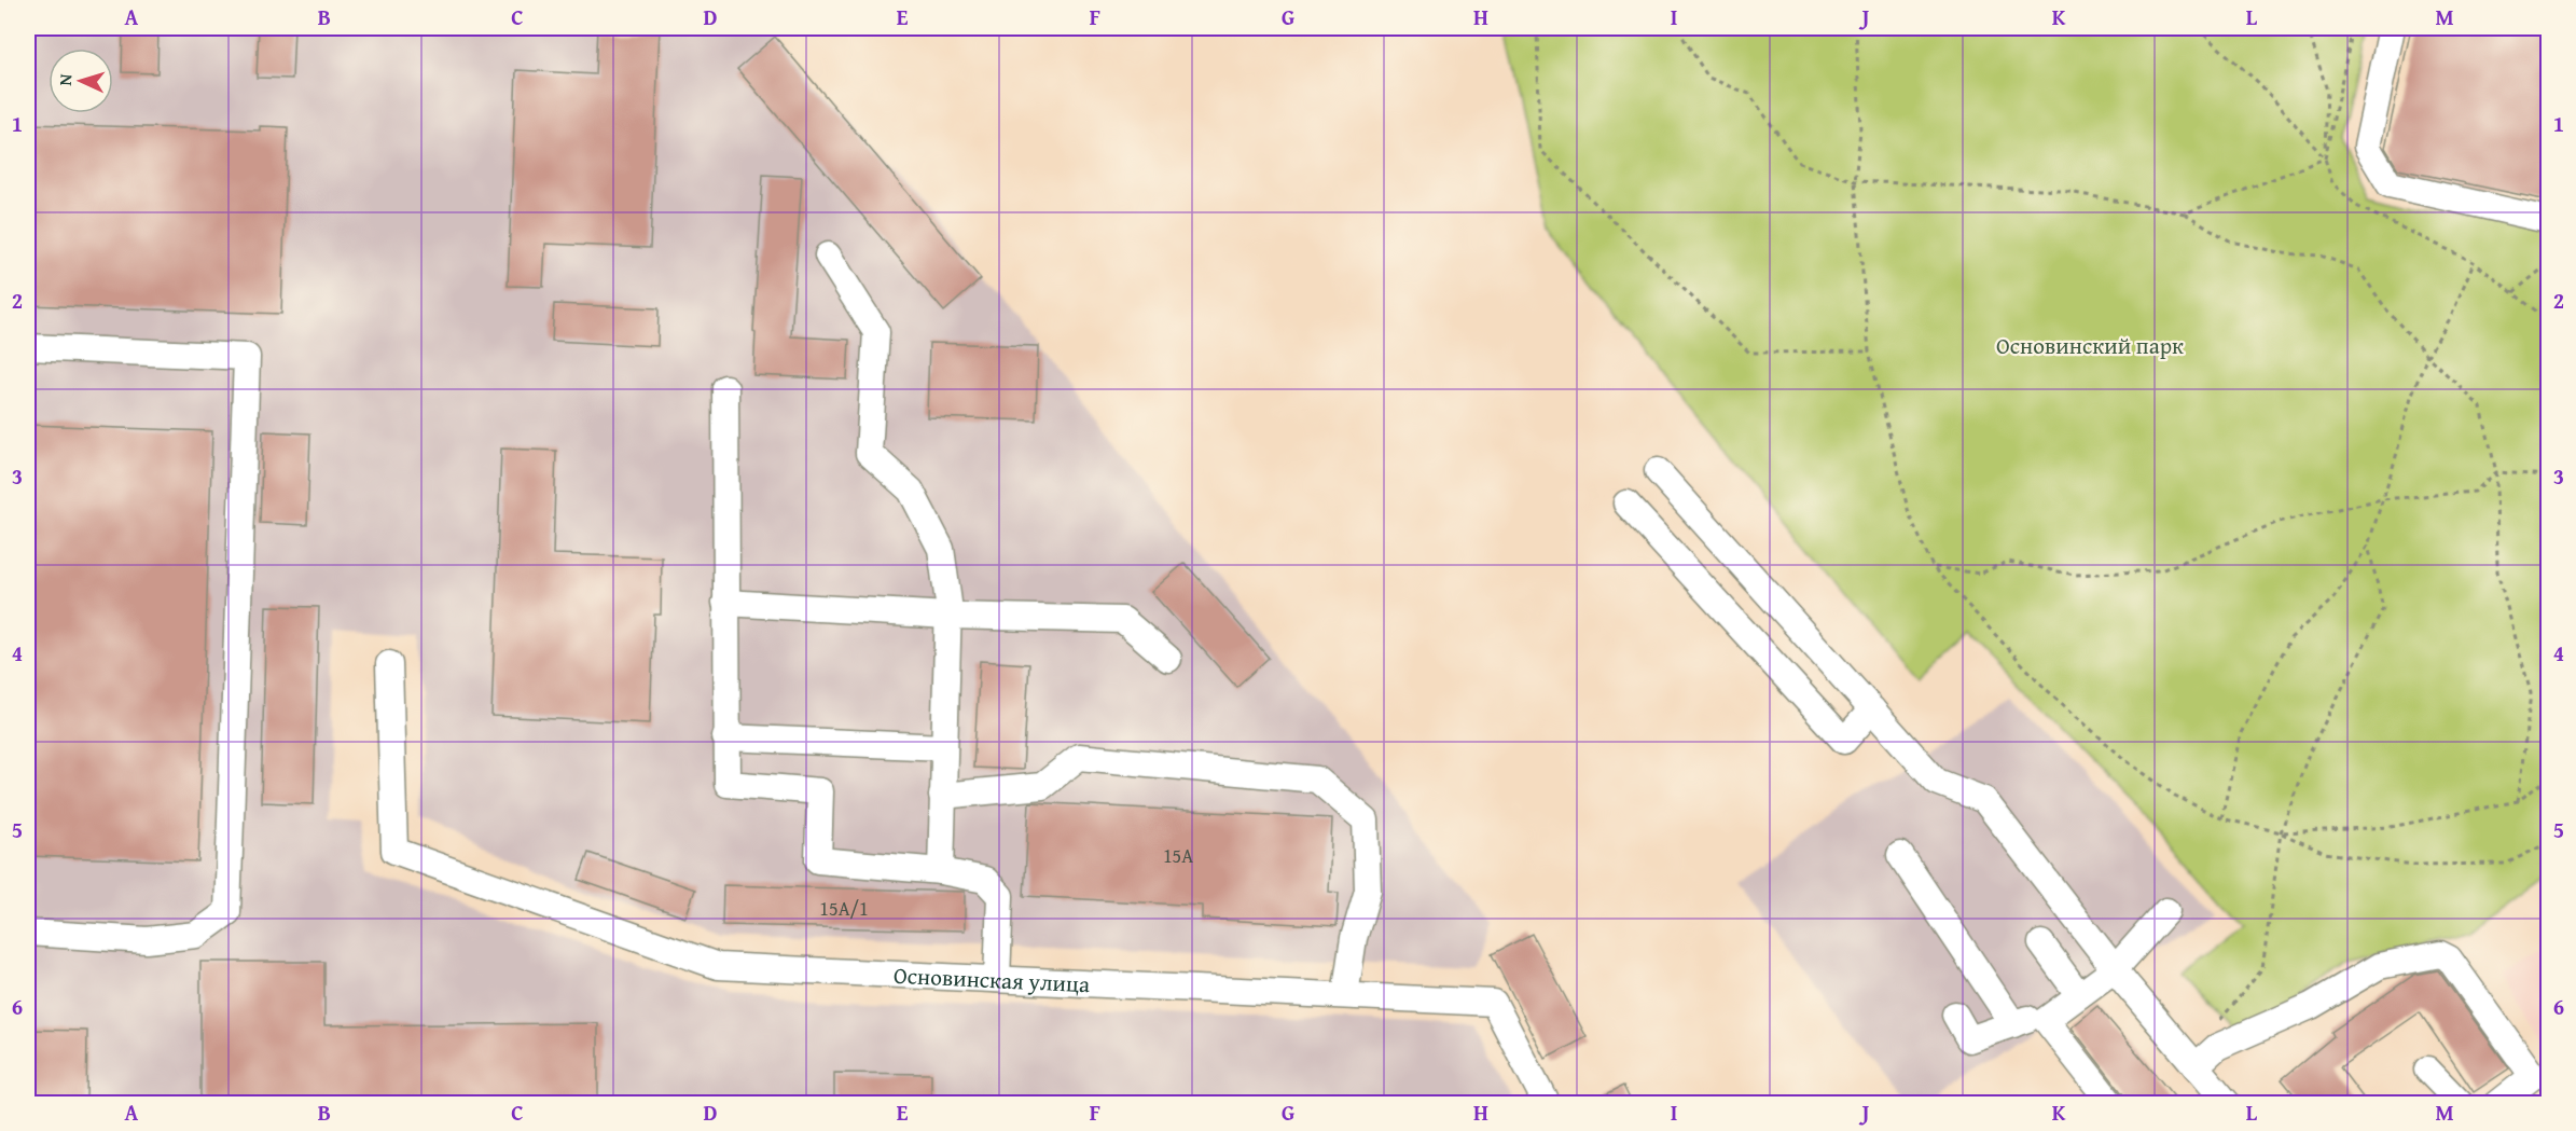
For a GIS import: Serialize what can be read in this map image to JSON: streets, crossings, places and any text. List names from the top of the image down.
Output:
{
  "streets": {
    "street": ["Основинская улица"]
  },
  "parks": ["Основинский парк"],
  "house_numbers": ["15А", "15А/1"],
  "north": "left",
  "grid": {
    "columns": [
      "A",
      "B",
      "C",
      "D",
      "E",
      "F",
      "G",
      "H",
      "I",
      "J",
      "K",
      "L",
      "M"
    ],
    "rows": [
      "1",
      "2",
      "3",
      "4",
      "5",
      "6"
    ]
  }
}
